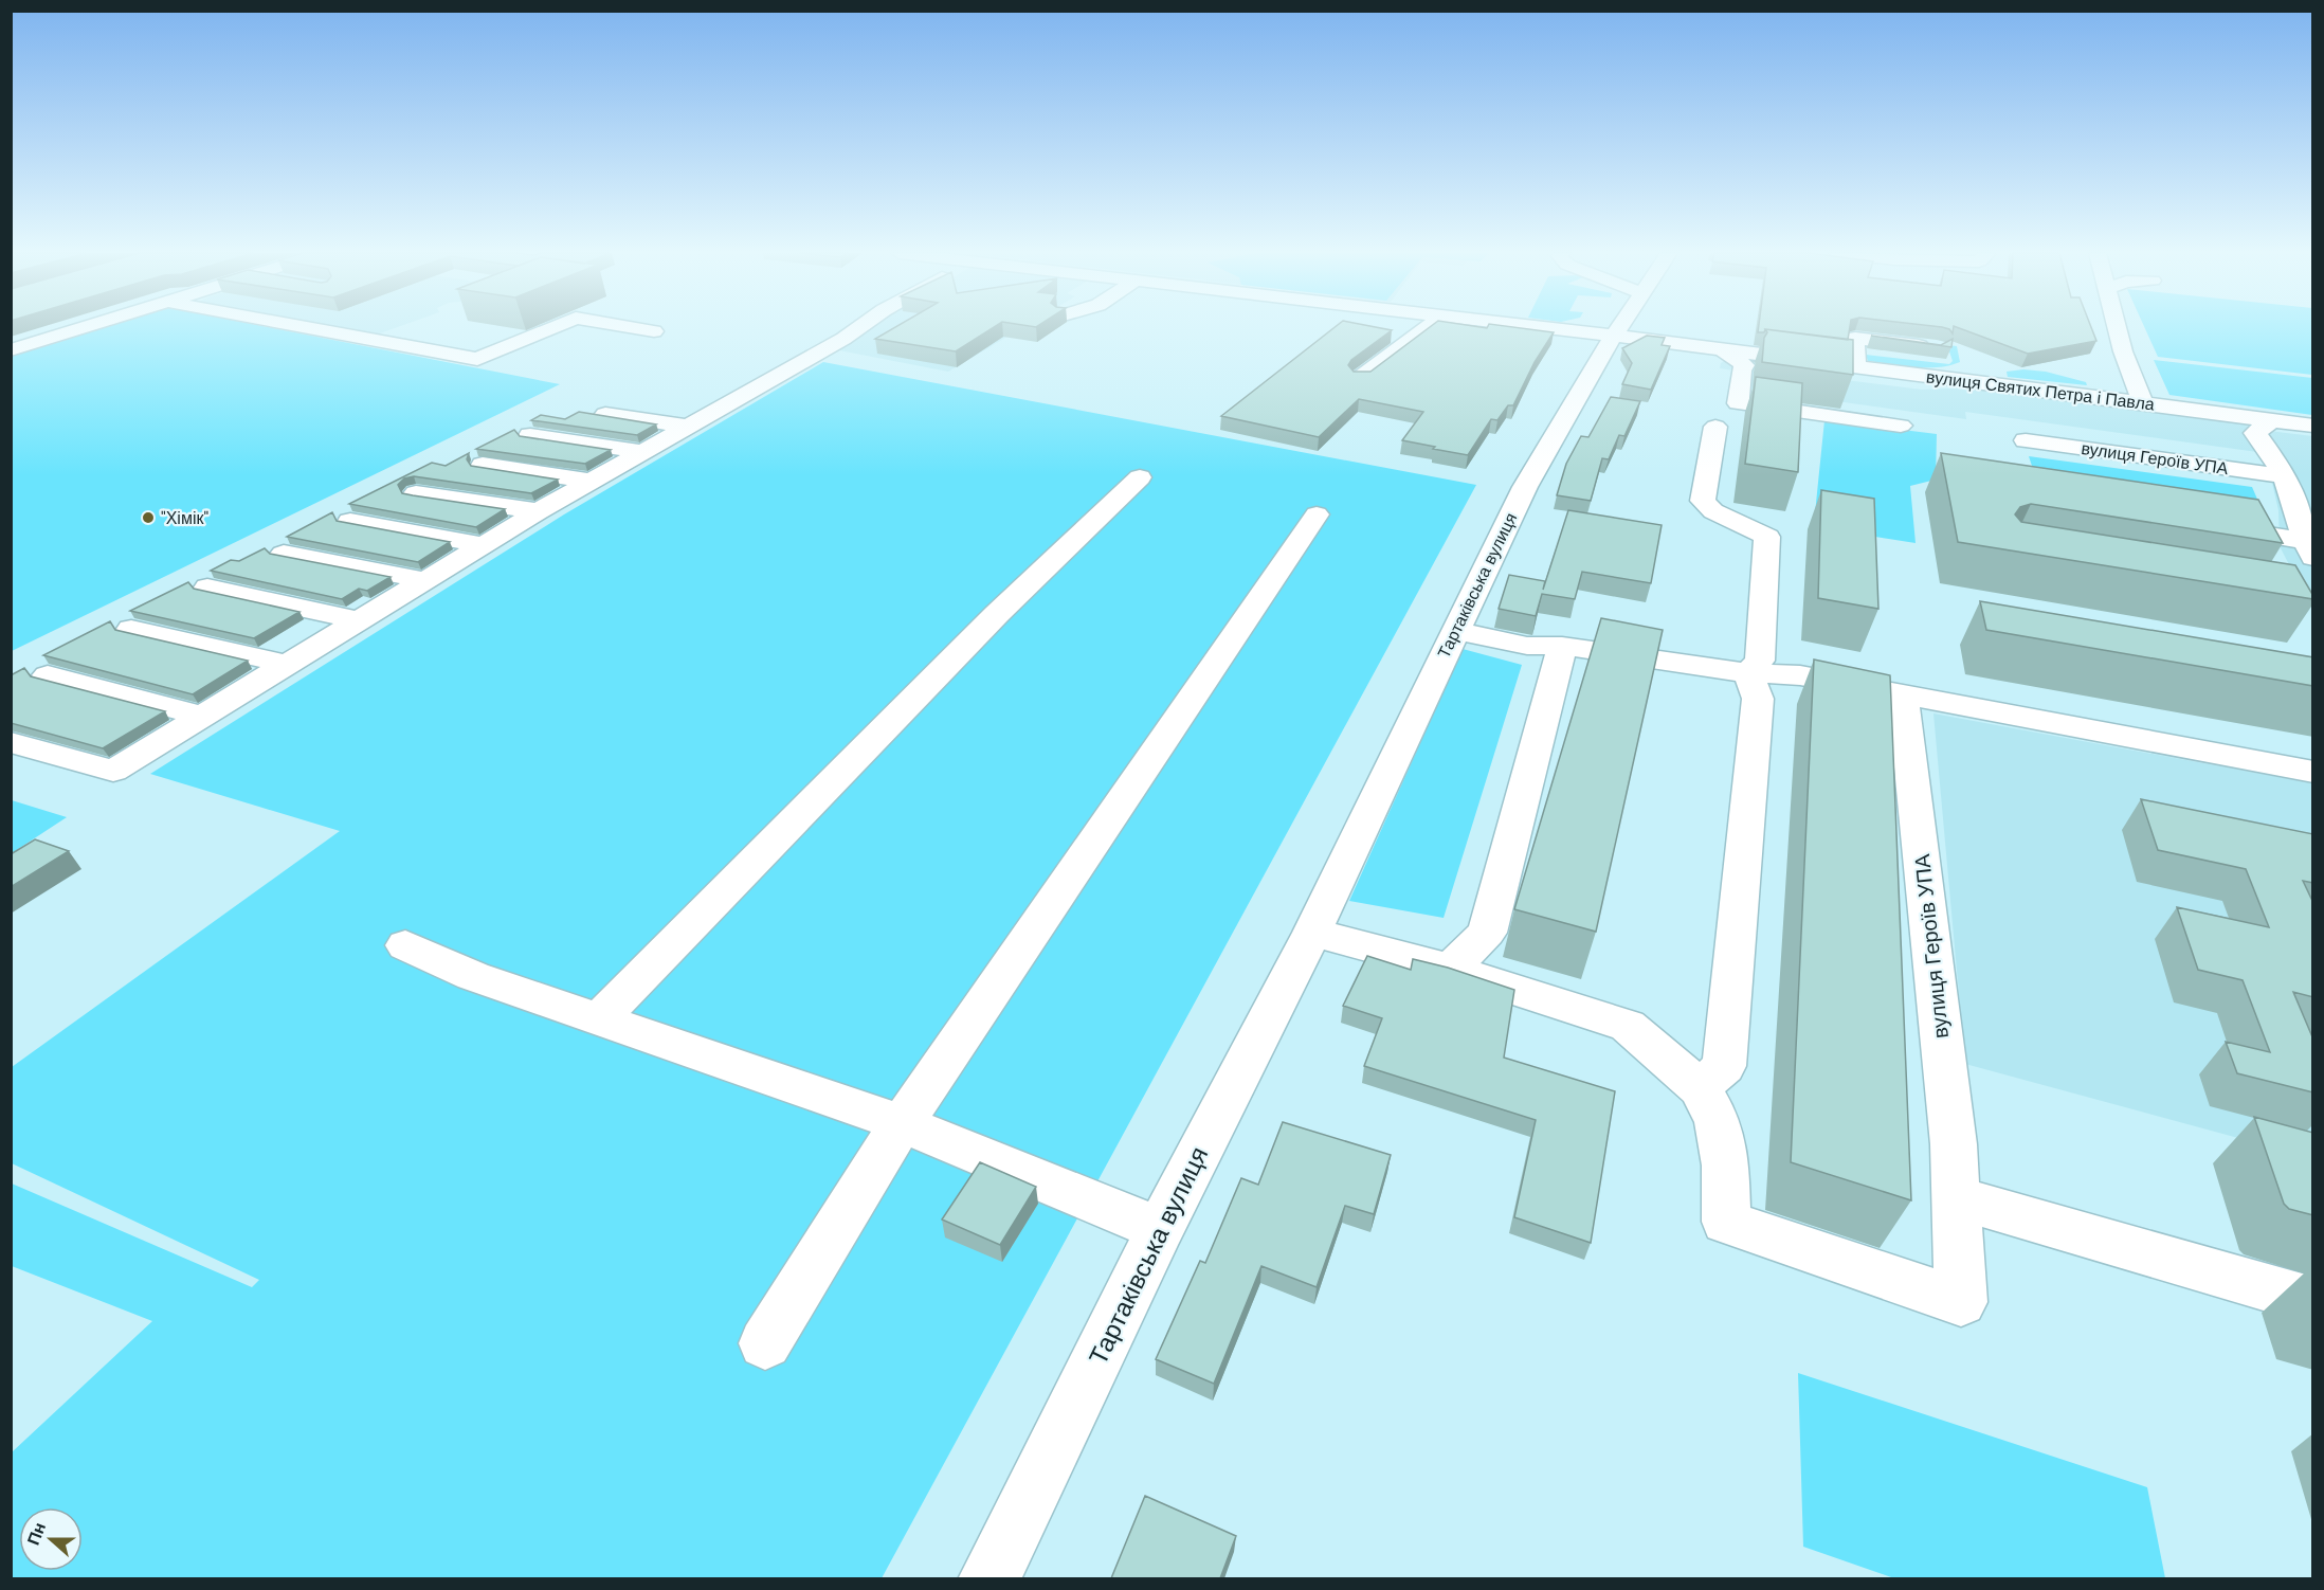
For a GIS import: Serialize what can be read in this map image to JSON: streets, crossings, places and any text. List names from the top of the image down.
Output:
{
  "streets": {
    "street": ["вулиця Святих Петра і Павла", "вулиця Героїв УПА", "Тартаківська вулиця"]
  },
  "crossings": [
    ["вулиця Святих Петра і Павла", "Тартаківська вулиця"]
  ],
  "places": ["\"Хімік\""],
  "north": "left"
}
